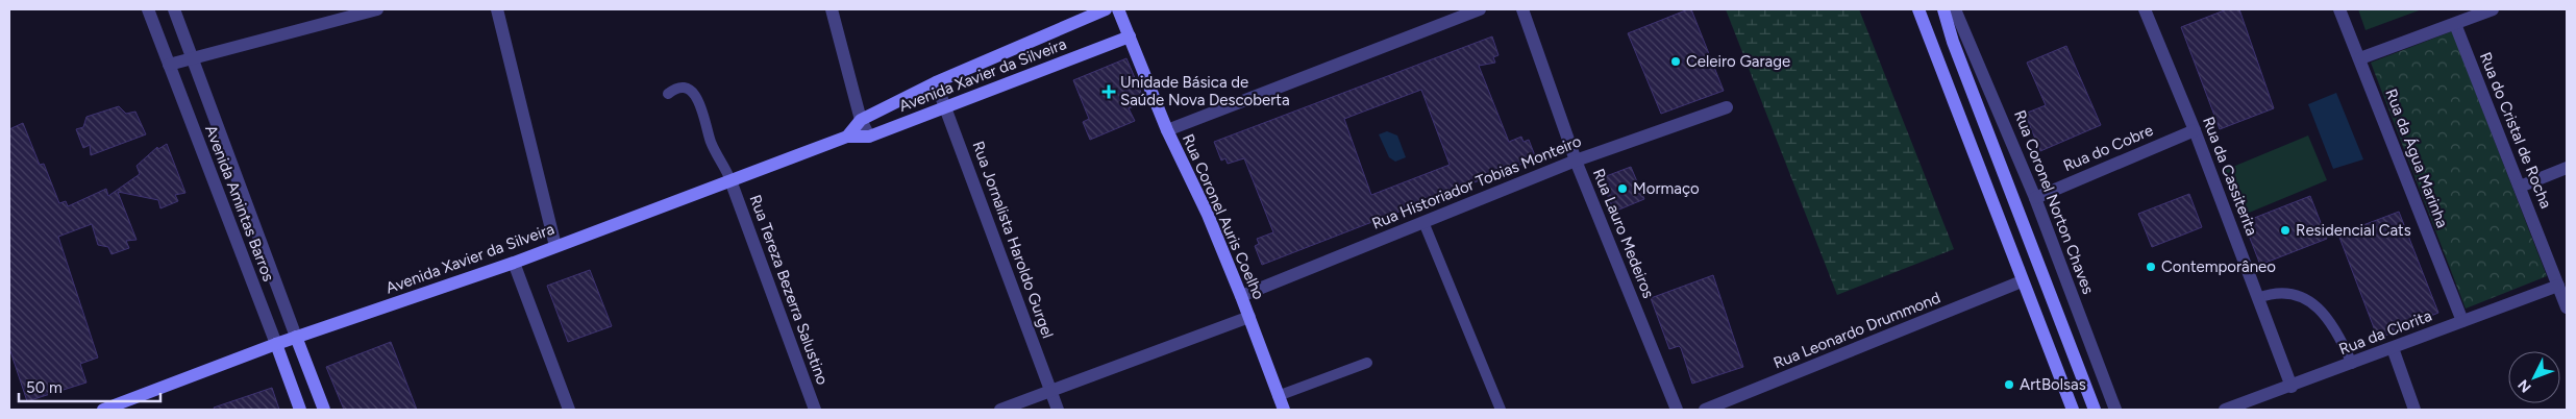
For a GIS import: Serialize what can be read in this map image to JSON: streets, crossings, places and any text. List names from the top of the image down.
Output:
{
  "streets": {
    "street": [
      "Avenida Xavier da Silveira",
      "Rua do Cristal de Rocha",
      "Rua do Cobre",
      "Rua da Água Marinha",
      "Rua da Cassiterita",
      "Rua Historiador Tobias Monteiro",
      "Rua Coronel Norton Chaves",
      "Avenida Amintas Barros",
      "Rua Coronel Auris Coelho",
      "Rua Lauro Medeiros",
      "Rua Jornalista Haroldo Gurgel",
      "Rua Tereza Bezerra Salustino",
      "Rua Leonardo Drummond",
      "Rua da Clorita"
    ]
  },
  "crossings": [
    ["Avenida Xavier da Silveira", "Avenida Amintas Barros"],
    ["Avenida Xavier da Silveira", "Rua Coronel Auris Coelho"],
    ["Avenida Xavier da Silveira", "Rua Jornalista Haroldo Gurgel"],
    ["Avenida Xavier da Silveira", "Rua Tereza Bezerra Salustino"],
    ["Rua do Cristal de Rocha", "Rua da Clorita"],
    ["Rua do Cobre", "Rua da Cassiterita"],
    ["Rua do Cobre", "Rua Coronel Norton Chaves"],
    ["Rua da Água Marinha", "Rua da Clorita"],
    ["Rua da Cassiterita", "Rua da Clorita"],
    ["Rua Historiador Tobias Monteiro", "Rua Coronel Auris Coelho"],
    ["Rua Historiador Tobias Monteiro", "Rua Lauro Medeiros"]
  ],
  "places": {
    "other": [
      "Celeiro Garage",
      "Mormaço",
      "Residencial Cats",
      "Contemporâneo",
      "ArtBolsas"
    ],
    "health": ["Unidade Básica de Saúde Nova Descoberta"]
  },
  "scale_bar": "50 m",
  "north": "bottom left"
}
